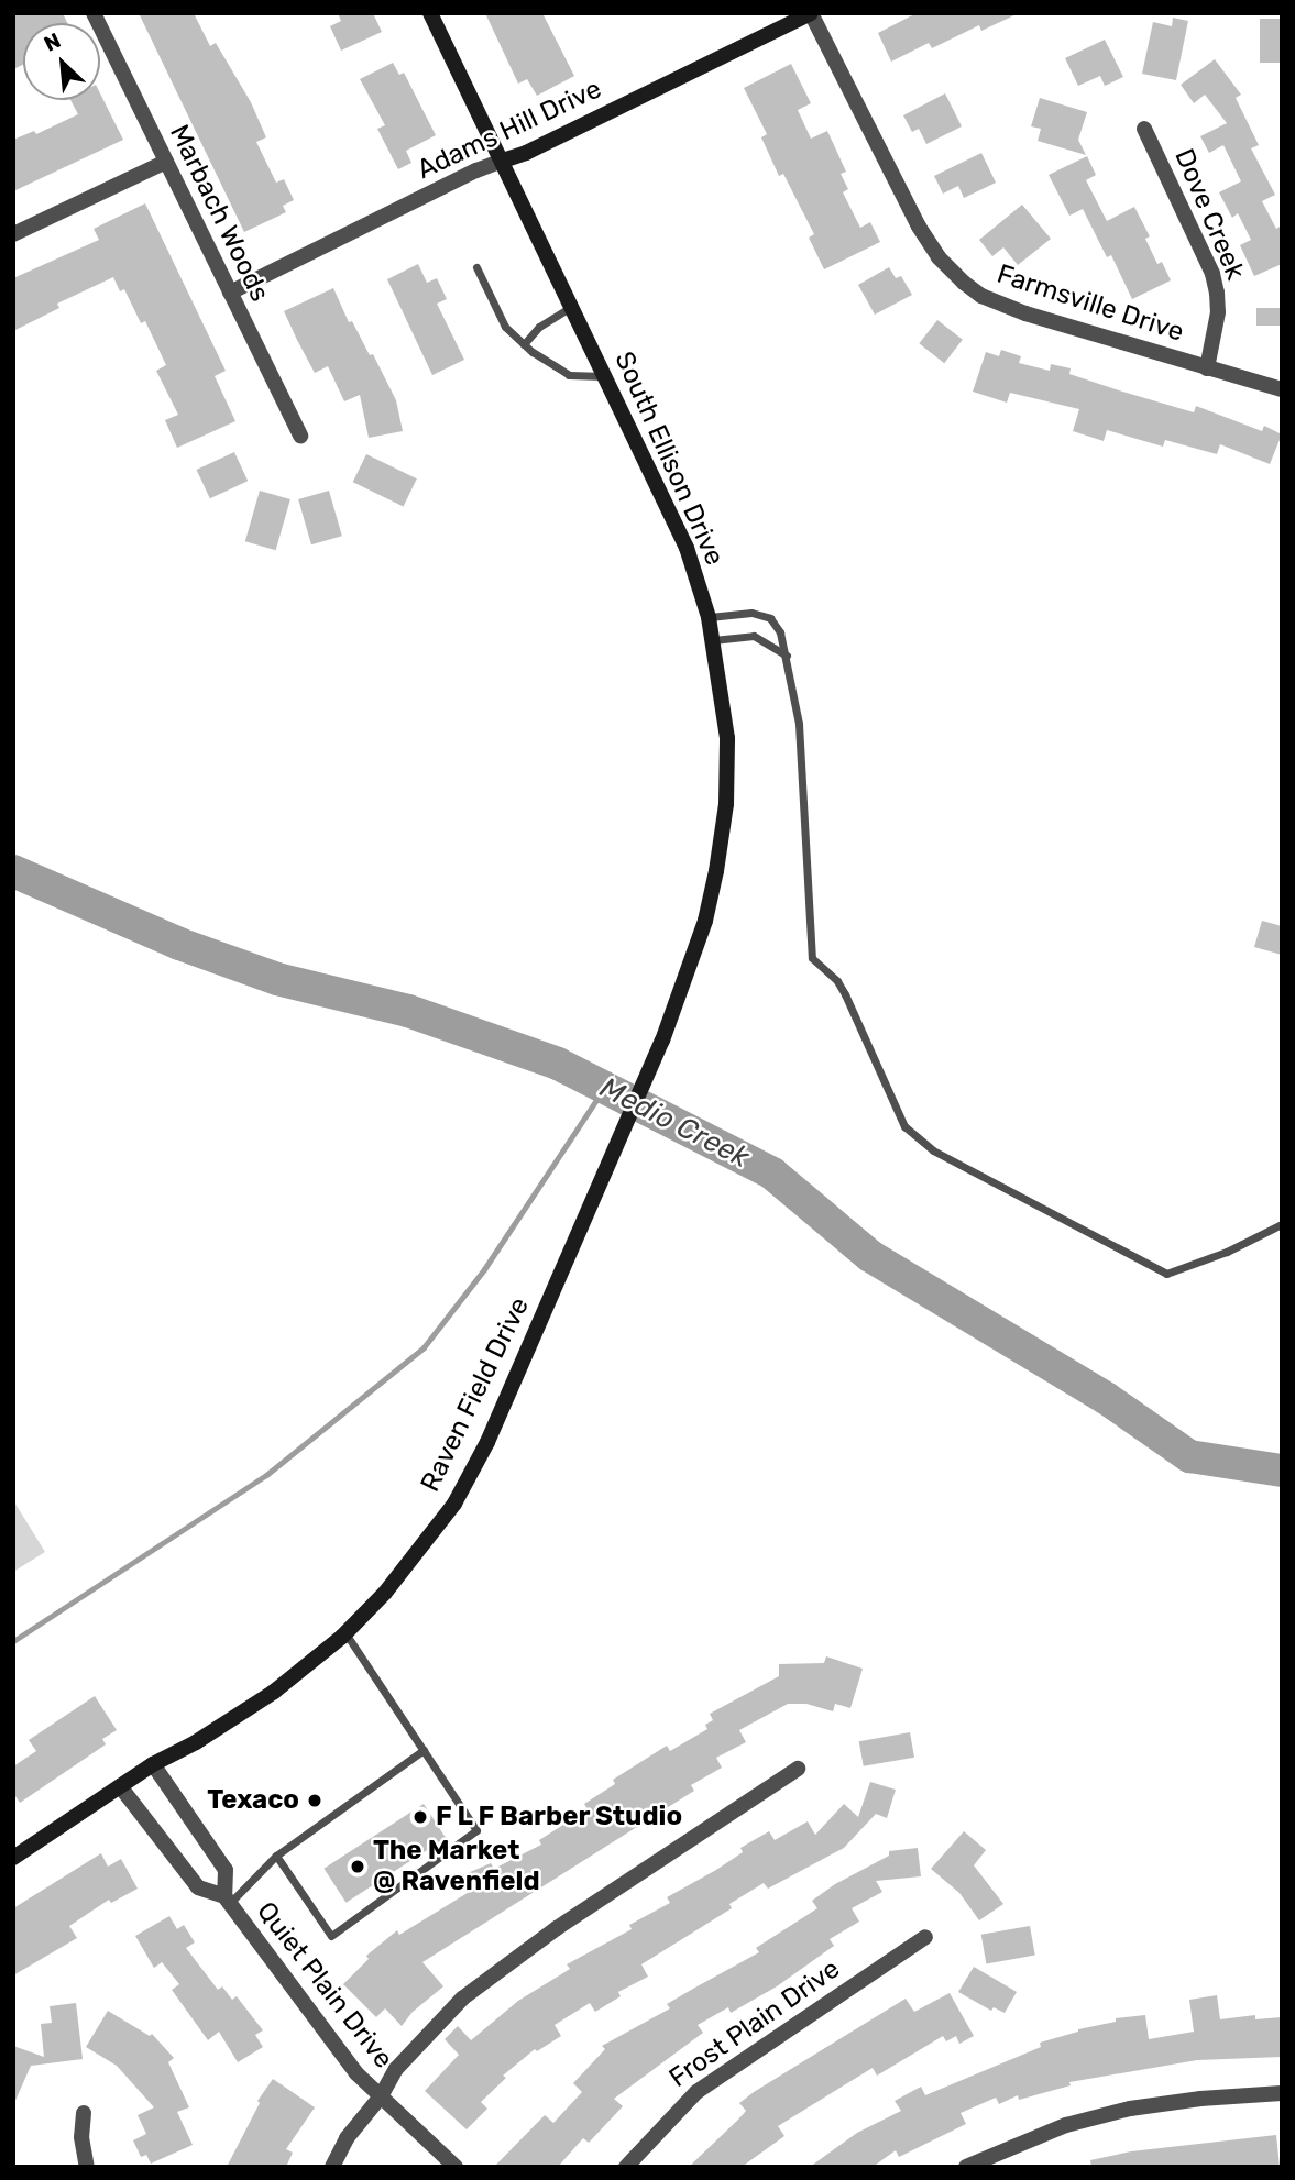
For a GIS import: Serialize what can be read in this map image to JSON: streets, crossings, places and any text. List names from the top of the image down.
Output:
{
  "streets": {
    "street": [
      "Adams Hill Drive",
      "Marbach Woods",
      "Dove Creek",
      "Farmsville Drive",
      "South Ellison Drive",
      "Raven Field Drive",
      "Quiet Plain Drive",
      "Frost Plain Drive"
    ]
  },
  "crossings": [
    ["Adams Hill Drive", "Marbach Woods"],
    ["Adams Hill Drive", "Farmsville Drive"],
    ["Adams Hill Drive", "South Ellison Drive"],
    ["Dove Creek", "Farmsville Drive"],
    ["South Ellison Drive", "Raven Field Drive"],
    ["Raven Field Drive", "Quiet Plain Drive"]
  ],
  "water": ["Medio Creek"],
  "places": ["Texaco", "F L F Barber Studio", "The Market @ Ravenfield"],
  "north": "top left"
}
